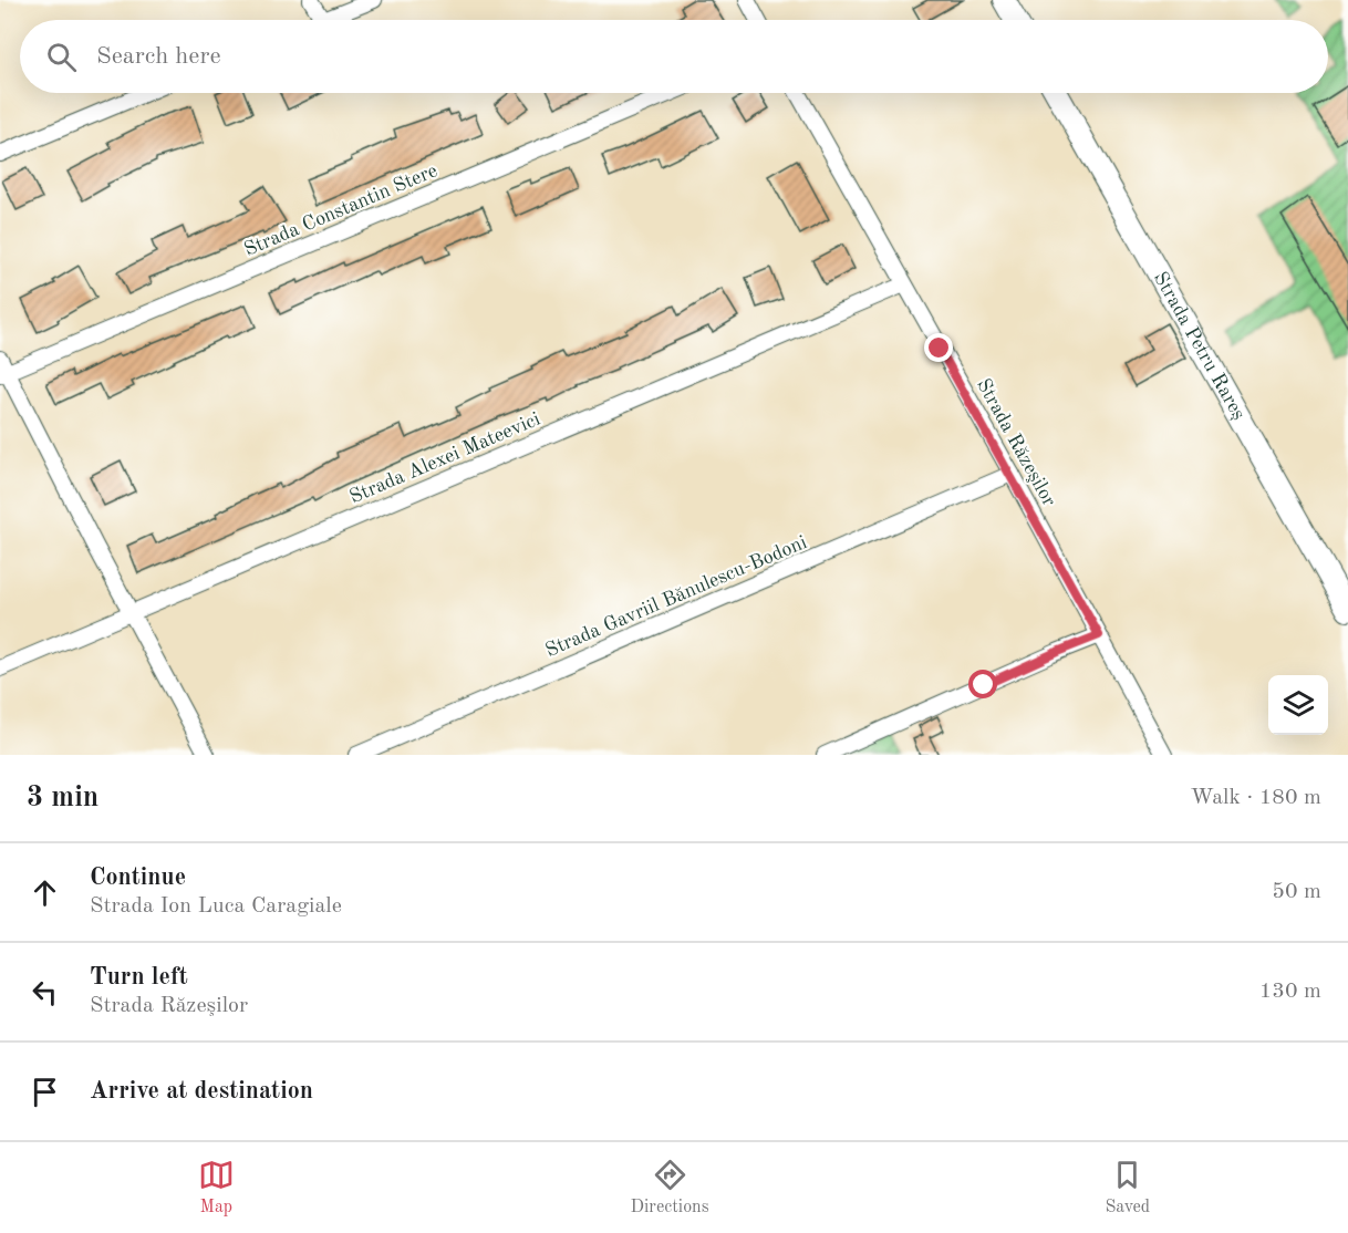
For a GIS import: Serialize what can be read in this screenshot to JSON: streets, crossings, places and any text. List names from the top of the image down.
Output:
{
  "streets": {
    "main road": ["Strada Petru Rareș"],
    "street": [
      "Strada Constantin Stere",
      "Strada Răzeşilor",
      "Strada Alexei Mateevici",
      "Strada Gavriil Bănulescu-Bodoni"
    ]
  },
  "crossings": [
    ["Strada Răzeşilor", "Strada Alexei Mateevici"],
    ["Strada Răzeşilor", "Strada Gavriil Bănulescu-Bodoni"]
  ],
  "page": {
    "search": "Search here",
    "heading": ["3 min", "Walk · 180 m"],
    "list": [
      ["Continue", "Strada Ion Luca Caragiale", "50 m"],
      ["Turn left", "Strada Răzeşilor", "130 m"],
      "Arrive at destination"
    ],
    "nav": ["Map", "Directions", "Saved"]
  }
}
